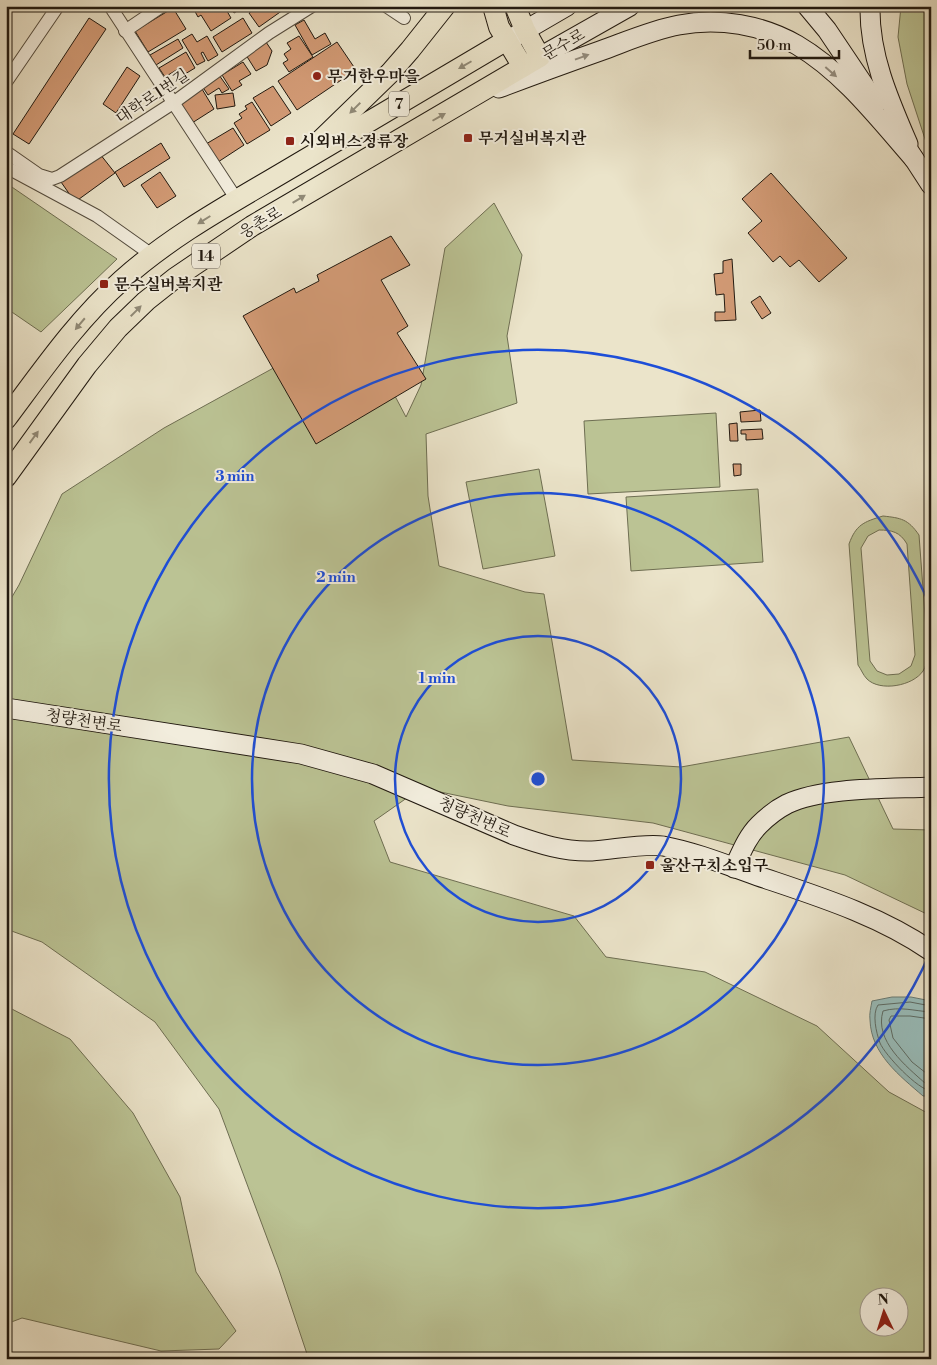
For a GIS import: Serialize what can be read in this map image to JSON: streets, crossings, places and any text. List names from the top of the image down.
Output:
{
  "streets": {
    "main road": [
      "문수로",
      "7",
      "웅촌로",
      "14",
      "청량천변로"
    ],
    "street": ["대학로1번길"]
  },
  "crossings": [
    ["문수로", "웅촌로"]
  ],
  "places": {
    "other": ["무거한우마을"],
    "transit": [
      "무거실버복지관",
      "시외버스정류장",
      "문수실버복지관",
      "울산구치소입구"
    ]
  },
  "scale_bar": "50 m",
  "north": "top",
  "rings": ["3 min", "2 min", "1 min"]
}
